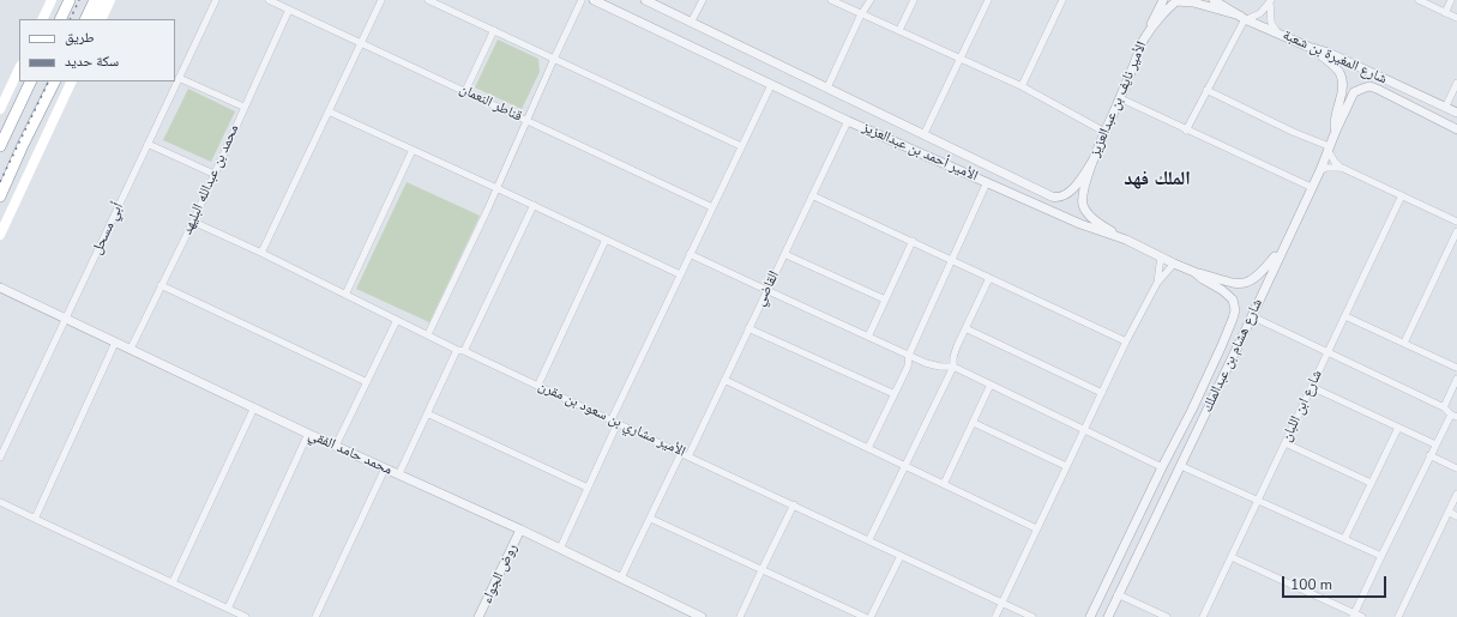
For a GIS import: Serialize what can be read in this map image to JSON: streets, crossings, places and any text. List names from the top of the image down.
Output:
{
  "streets": {
    "street": [
      "شارع المغيرة بن شعبة",
      "الأمير نايف بن عبدالعزيز",
      "قناطر النعمان",
      "الأمير أحمد بن عبدالعزيز",
      "محمد بن عبدالله البليهد",
      "أبي مسحل",
      "القاضي",
      "شارع هشام بن عبدالملك",
      "شارع ابن اللبان",
      "الأمير مشاري بن سعود بن مقرن",
      "محمد حامد الفقي",
      "روض الجواء"
    ]
  },
  "crossings": [
    ["شارع المغيرة بن شعبة", "الأمير نايف بن عبدالعزيز"],
    ["شارع المغيرة بن شعبة", "شارع هشام بن عبدالملك"],
    ["الأمير نايف بن عبدالعزيز", "الأمير أحمد بن عبدالعزيز"],
    ["قناطر النعمان", "محمد بن عبدالله البليهد"],
    ["الأمير أحمد بن عبدالعزيز", "القاضي"],
    ["الأمير أحمد بن عبدالعزيز", "شارع هشام بن عبدالملك"],
    ["محمد بن عبدالله البليهد", "الأمير مشاري بن سعود بن مقرن"],
    ["محمد بن عبدالله البليهد", "محمد حامد الفقي"],
    ["أبي مسحل", "محمد حامد الفقي"],
    ["القاضي", "الأمير مشاري بن سعود بن مقرن"],
    ["القاضي", "محمد حامد الفقي"],
    ["محمد حامد الفقي", "روض الجواء"]
  ],
  "districts": ["الملك فهد"],
  "legend": ["طريق", "سكة حديد"],
  "scale_bar": "100 m"
}
